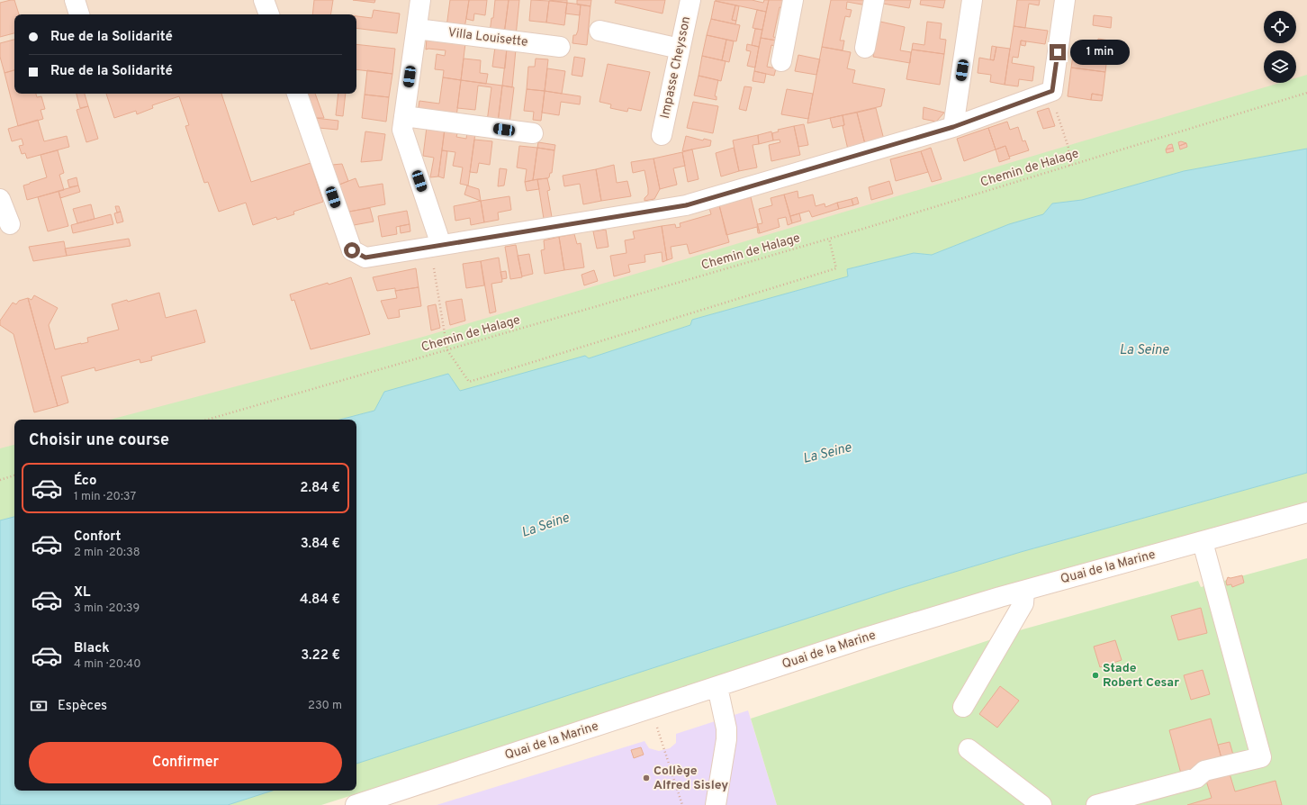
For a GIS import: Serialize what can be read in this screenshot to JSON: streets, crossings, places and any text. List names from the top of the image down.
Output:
{
  "streets": {
    "street": ["Villa Louisette", "Impasse Cheysson", "Quai de la Marine"],
    "path": ["Chemin de Halage"]
  },
  "water": ["La Seine"],
  "places": ["Stade Robert Cesar", "Collège Alfred Sisley"],
  "page": {
    "banner": ["Rue de la Solidarité", "Rue de la Solidarité"],
    "bubble": "1 min",
    "heading": "Choisir une course",
    "list": [
      {
        "name": "Éco",
        "note": "1 min · 20:37",
        "value": "2.84 €"
      },
      {
        "name": "Confort",
        "note": "2 min · 20:38",
        "value": "3.84 €"
      },
      {
        "name": "XL",
        "note": "3 min · 20:39",
        "value": "4.84 €"
      },
      {
        "name": "Black",
        "note": "4 min · 20:40",
        "value": "3.22 €"
      }
    ],
    "pay": ["Espèces", "230 m"],
    "buttons": "Confirmer"
  }
}
